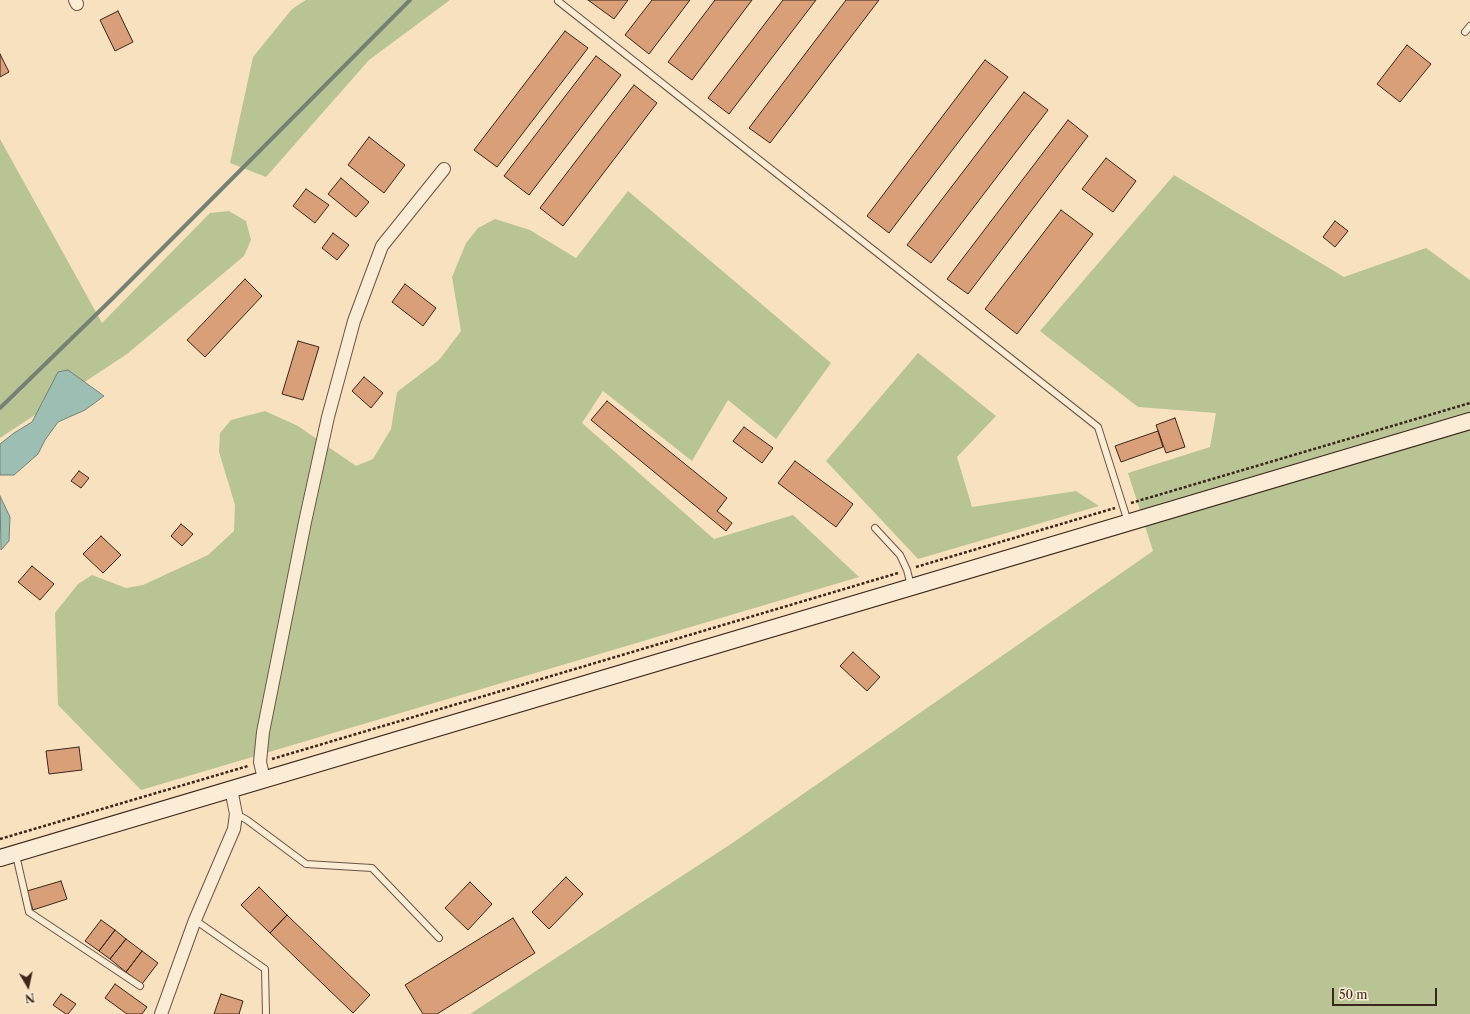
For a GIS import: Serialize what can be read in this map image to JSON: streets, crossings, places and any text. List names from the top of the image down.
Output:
{
  "scale_bar": "50 m",
  "north": "bottom"
}
